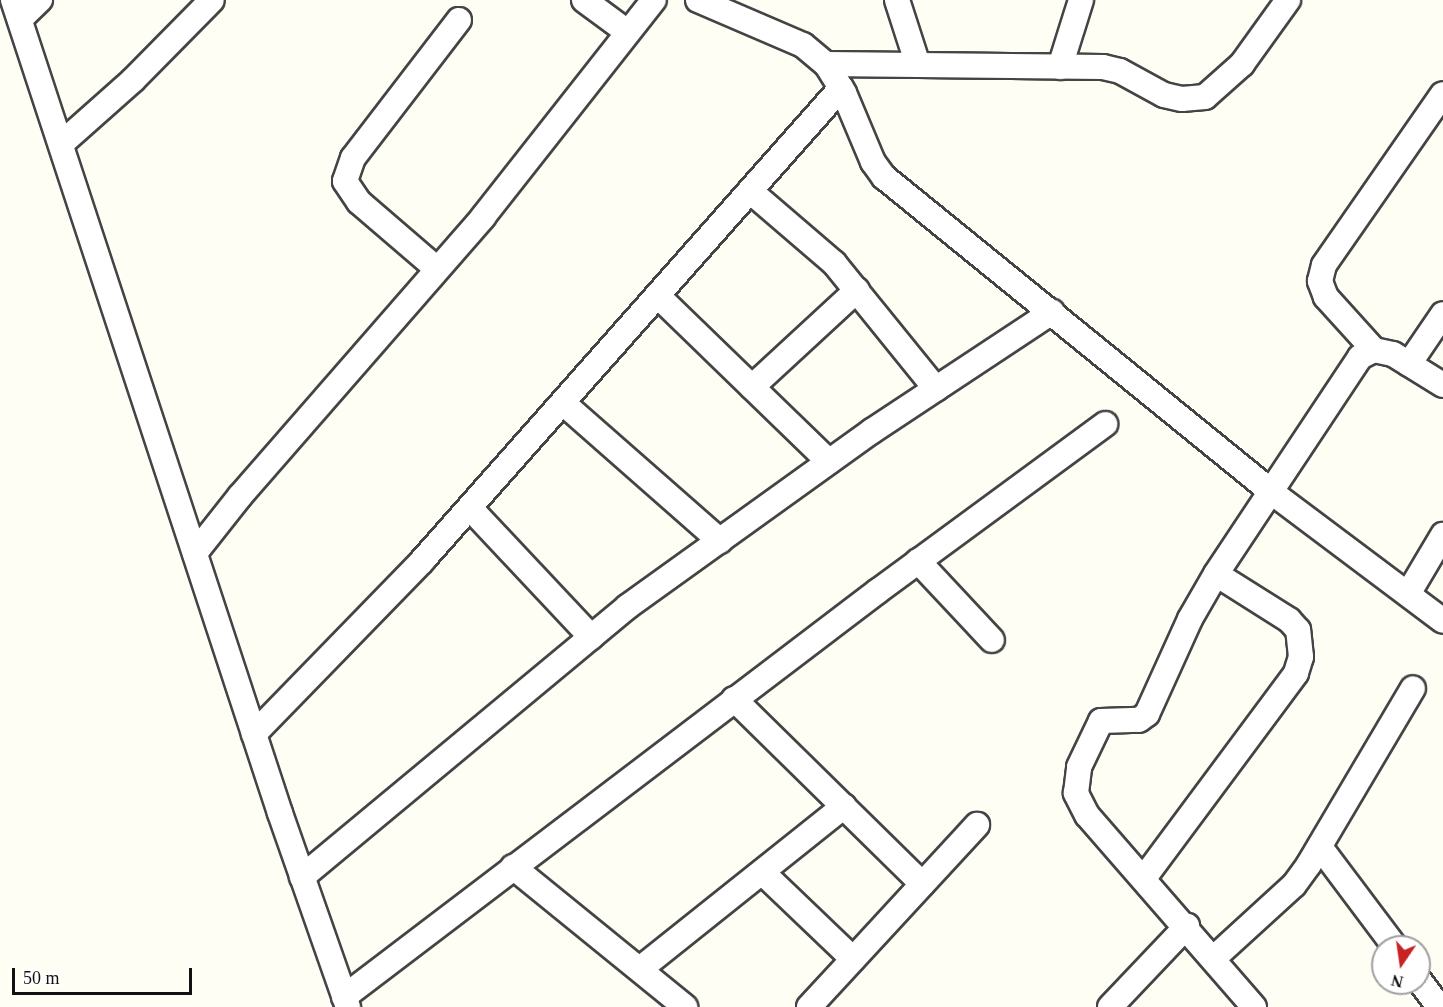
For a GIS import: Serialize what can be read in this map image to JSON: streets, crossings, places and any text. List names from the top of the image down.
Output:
{
  "scale_bar": "50 m",
  "north": "bottom"
}
